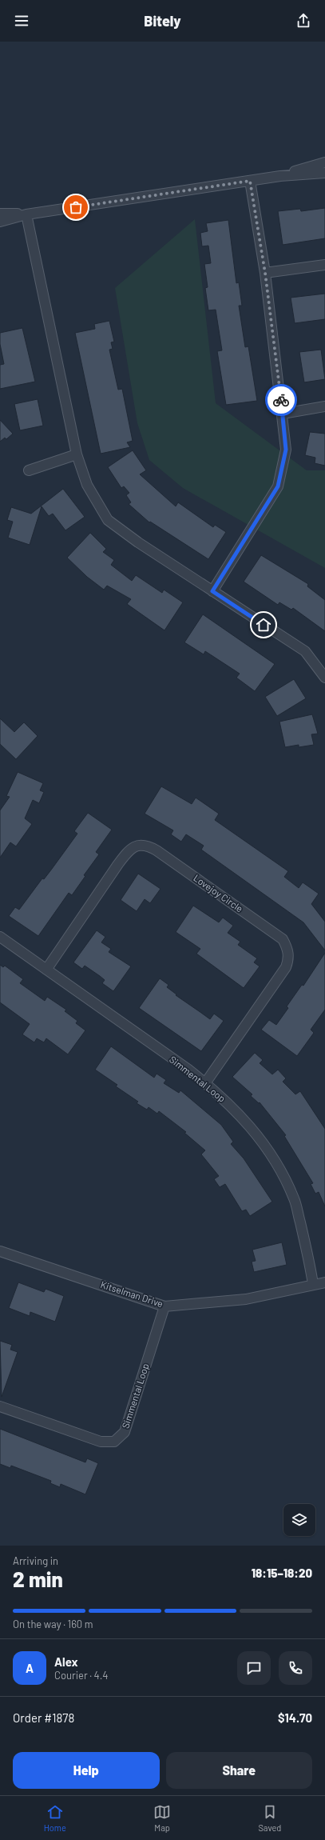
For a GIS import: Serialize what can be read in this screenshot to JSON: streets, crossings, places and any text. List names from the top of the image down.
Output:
{
  "streets": {
    "street": ["Lovejoy Circle", "Simmental Loop", "Kitselman Drive"]
  },
  "crossings": [
    ["Lovejoy Circle", "Simmental Loop"],
    ["Simmental Loop", "Kitselman Drive"]
  ],
  "page": {
    "header": "Bitely",
    "heading": ["2 min", "Arriving in", "18:15–18:20"],
    "panel": [
      "Alex",
      "Courier · 4.4",
      "Order #1878",
      "$14.70"
    ],
    "bar": "On the way · 160 m",
    "round": "A",
    "buttons": ["Help", "Share"],
    "tabs": ["Home", "Map", "Saved"]
  }
}
